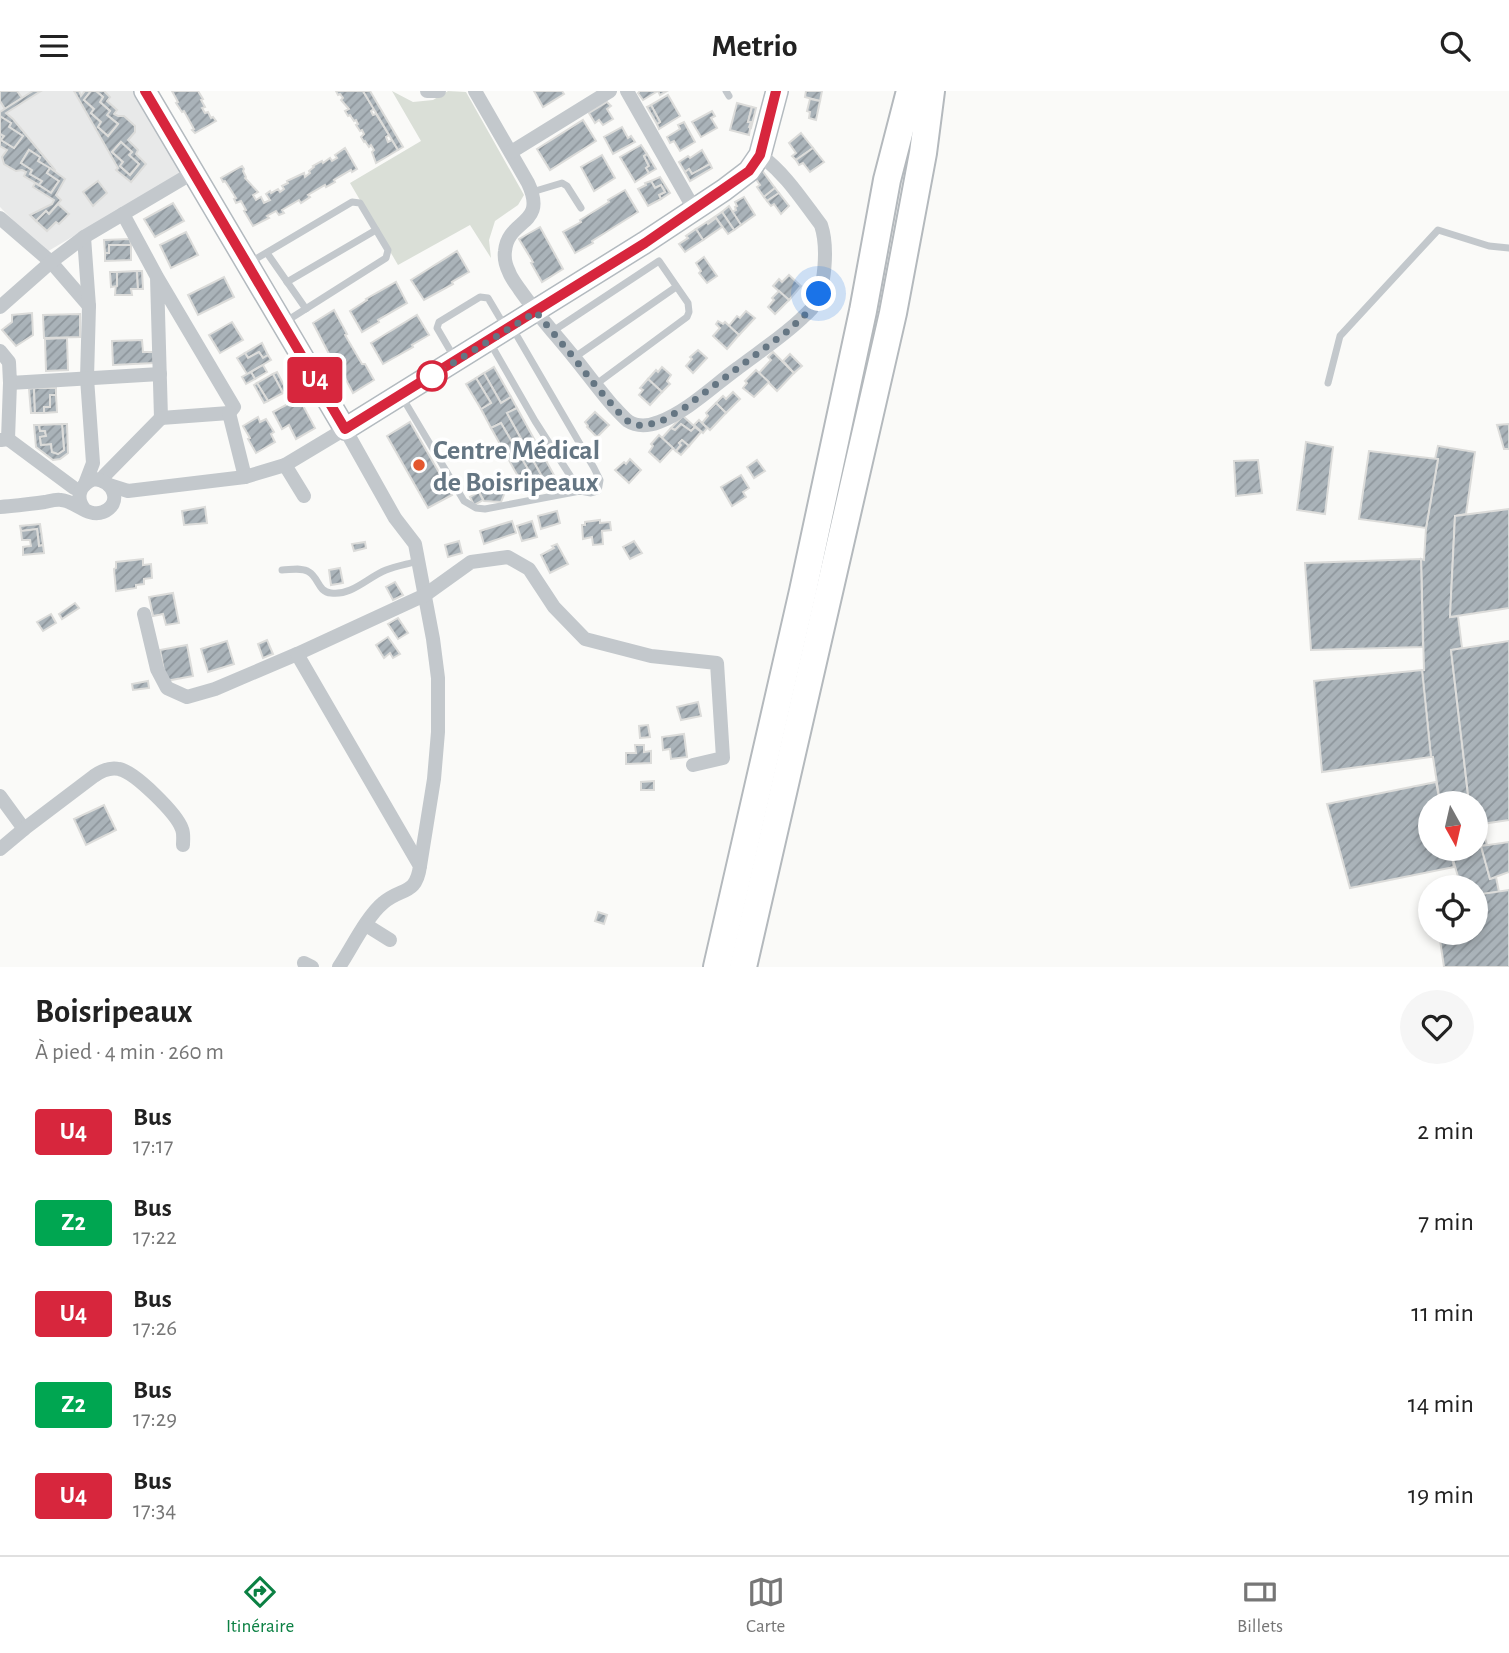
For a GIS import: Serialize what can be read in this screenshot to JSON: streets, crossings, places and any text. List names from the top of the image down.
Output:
{
  "places": ["Centre Médical de Boisripeaux"],
  "lines": ["bus line U4"],
  "north": "bottom",
  "page": {
    "header": "Metrio",
    "on_map": "U4",
    "heading": ["Boisripeaux", "À pied · 4 min · 260 m"],
    "list": [
      {
        "mark": "U4",
        "name": "Bus",
        "note": "17:17",
        "value": "2 min"
      },
      {
        "mark": "Z2",
        "name": "Bus",
        "note": "17:22",
        "value": "7 min"
      },
      {
        "mark": "U4",
        "name": "Bus",
        "note": "17:26",
        "value": "11 min"
      },
      {
        "mark": "Z2",
        "name": "Bus",
        "note": "17:29",
        "value": "14 min"
      },
      {
        "mark": "U4",
        "name": "Bus",
        "note": "17:34",
        "value": "19 min"
      }
    ],
    "tabs": ["Itinéraire", "Carte", "Billets"]
  }
}
